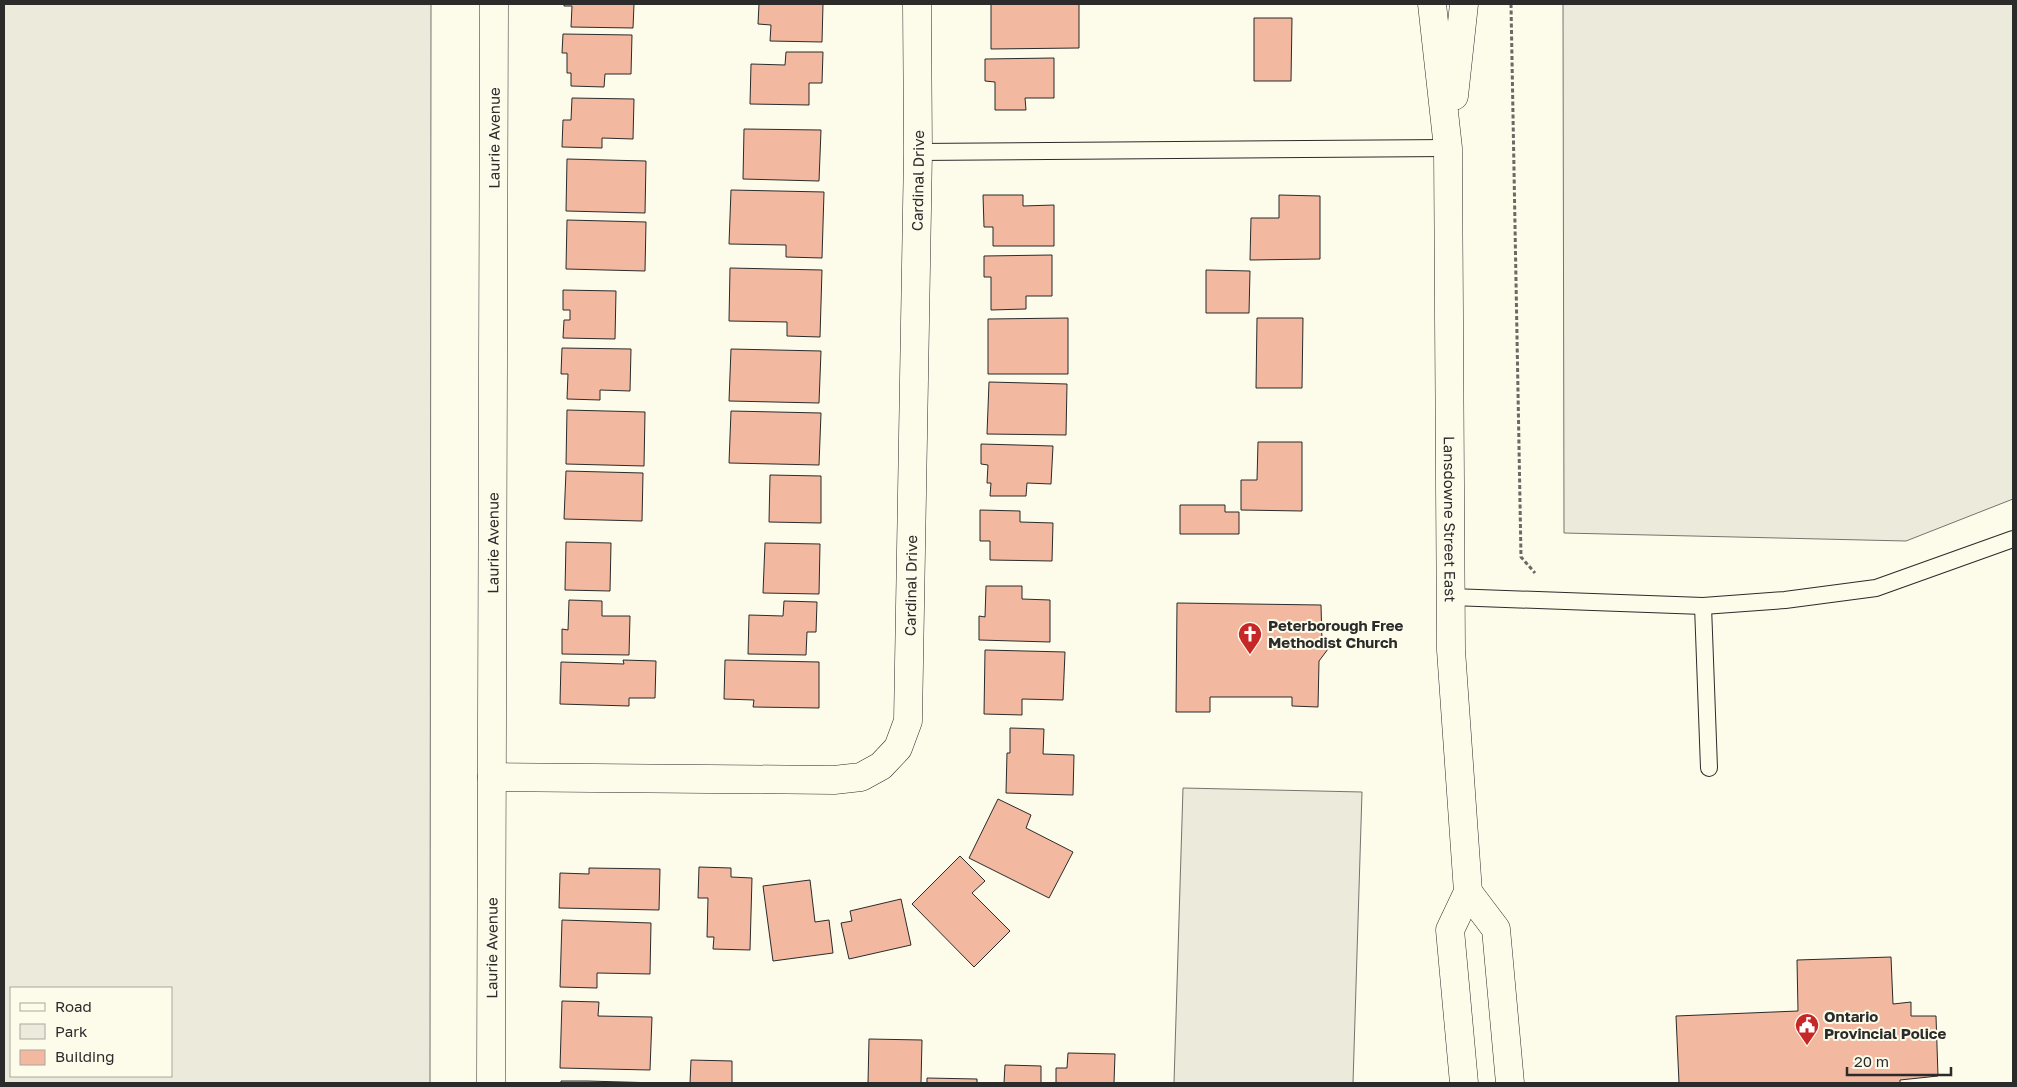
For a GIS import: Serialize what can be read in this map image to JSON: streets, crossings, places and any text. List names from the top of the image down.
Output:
{
  "streets": {
    "street": ["Laurie Avenue", "Cardinal Drive", "Lansdowne Street East"]
  },
  "crossings": [
    ["Laurie Avenue", "Cardinal Drive"]
  ],
  "places": {
    "church": ["Peterborough Free Methodist Church"],
    "public building": ["Ontario Provincial Police"]
  },
  "legend": ["Road", "Park", "Building"],
  "scale_bar": "20 m"
}
